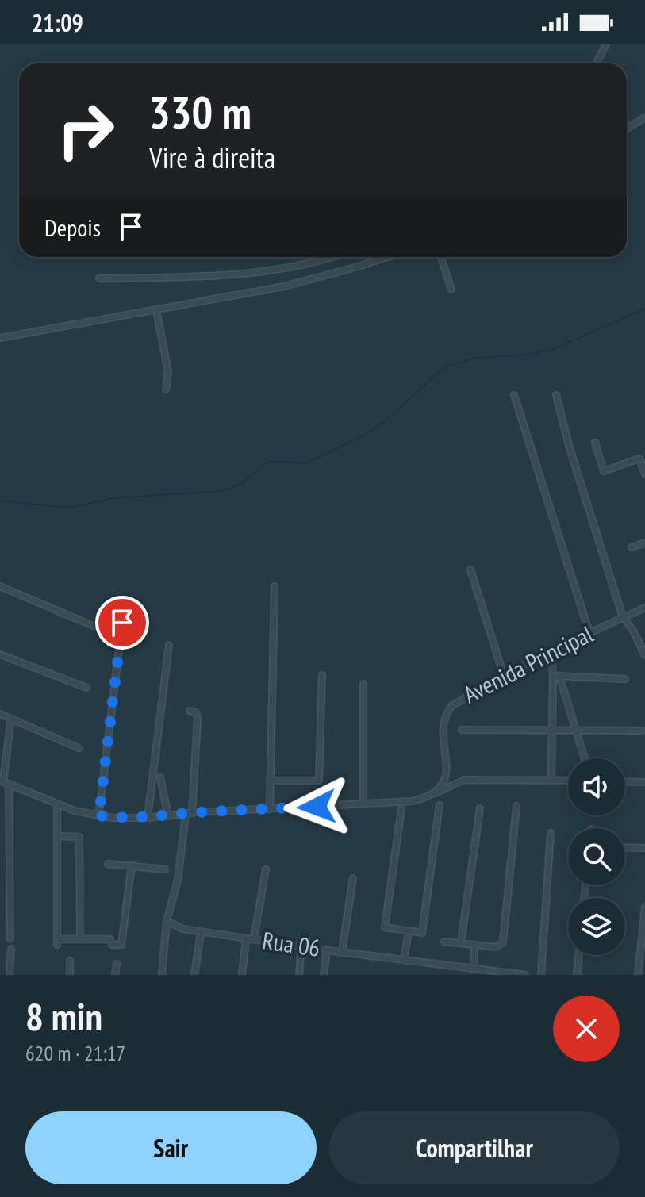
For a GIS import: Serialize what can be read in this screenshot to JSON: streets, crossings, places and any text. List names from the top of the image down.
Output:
{
  "streets": {
    "street": ["Avenida Principal", "Rua 06"]
  },
  "page": {
    "status": "21:09",
    "turn": ["330 m", "Vire à direita"],
    "then": "Depois",
    "heading": ["8 min", "620 m · 21:17"],
    "buttons": ["Sair", "Compartilhar"]
  }
}
